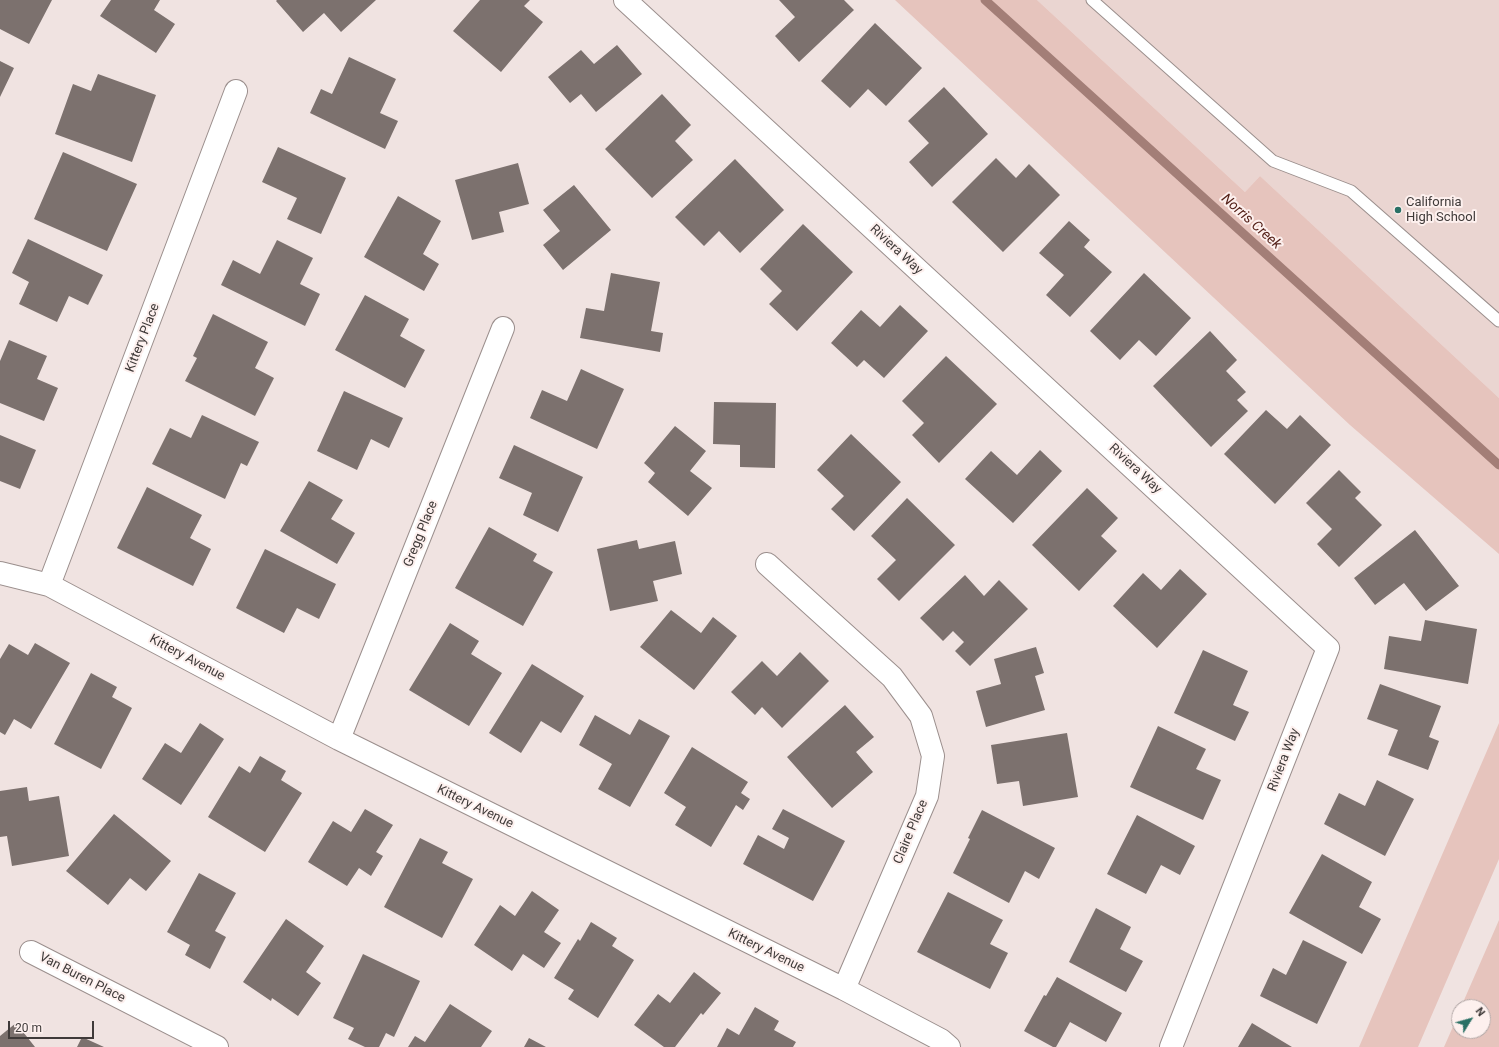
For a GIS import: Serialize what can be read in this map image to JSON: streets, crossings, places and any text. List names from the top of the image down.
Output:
{
  "streets": {
    "street": [
      "Riviera Way",
      "Kittery Place",
      "Gregg Place",
      "Kittery Avenue",
      "Claire Place",
      "Van Buren Place"
    ]
  },
  "crossings": [
    ["Kittery Place", "Kittery Avenue"],
    ["Gregg Place", "Kittery Avenue"],
    ["Kittery Avenue", "Claire Place"]
  ],
  "water": ["Norris Creek"],
  "places": ["California High School"],
  "scale_bar": "20 m",
  "north": "top right"
}
